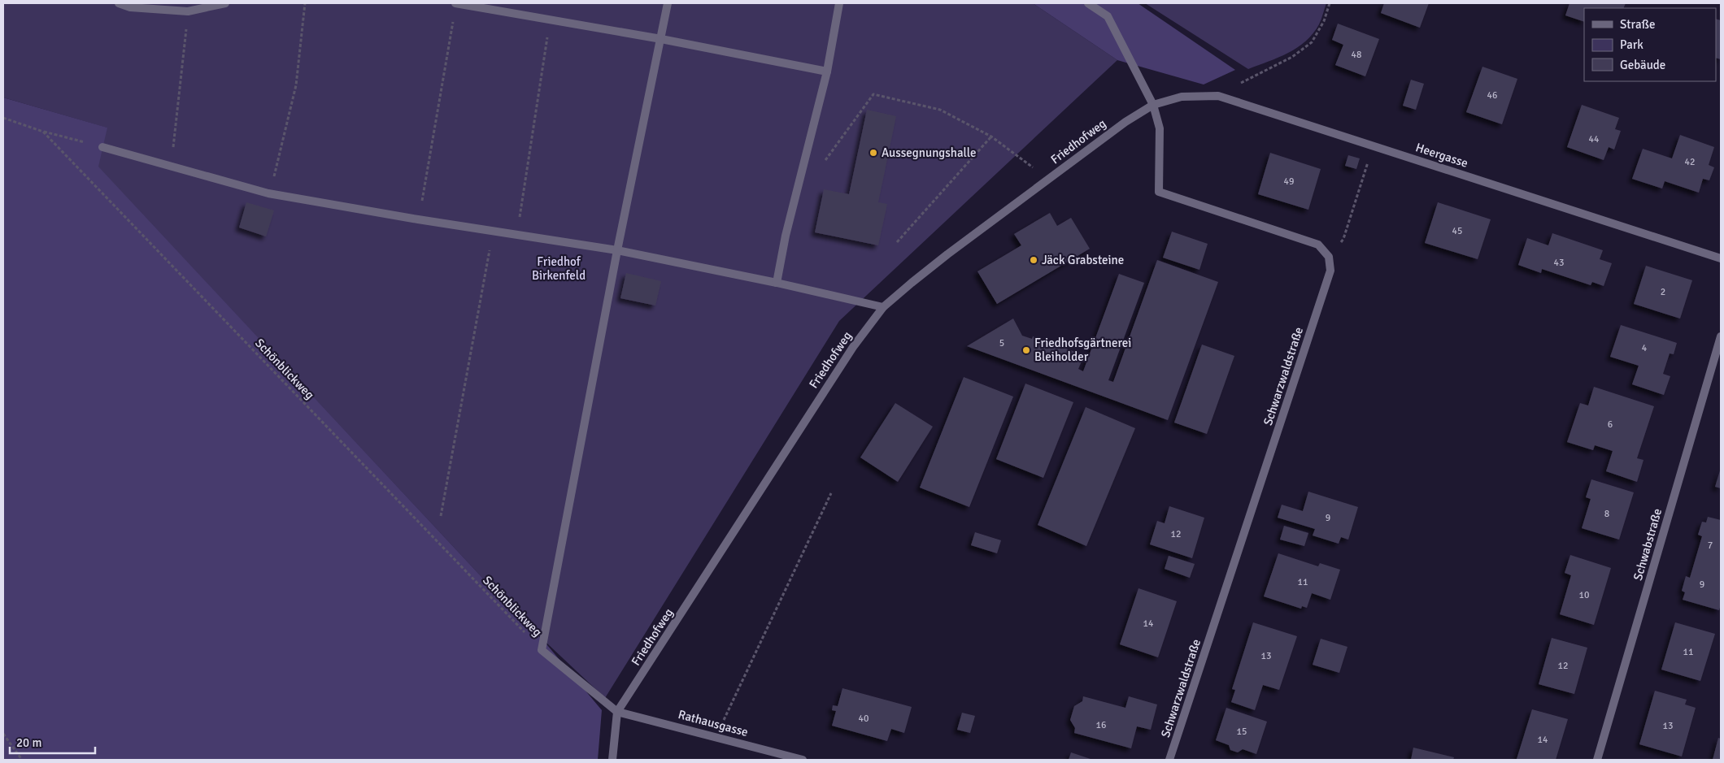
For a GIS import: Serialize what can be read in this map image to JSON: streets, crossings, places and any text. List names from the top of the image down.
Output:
{
  "streets": {
    "street": [
      "Friedhofweg",
      "Heergasse",
      "Schwarzwaldstraße",
      "Schwabstraße",
      "Rathausgasse"
    ],
    "path": ["Schönblickweg"]
  },
  "crossings": [
    ["Friedhofweg", "Heergasse"],
    ["Friedhofweg", "Rathausgasse"]
  ],
  "parks": ["Friedhof Birkenfeld"],
  "places": ["Aussegnungshalle", "Jäck Grabsteine", "Friedhofsgärtnerei Bleiholder"],
  "house_numbers": [
    "48",
    "46",
    "44",
    "42",
    "49",
    "45",
    "43",
    "2",
    "5",
    "4",
    "6",
    "8",
    "9",
    "12",
    "7",
    "11",
    "9",
    "10",
    "14",
    "11",
    "13",
    "12",
    "40",
    "16",
    "13",
    "15",
    "14"
  ],
  "legend": ["Straße", "Park", "Gebäude"],
  "scale_bar": "20 m"
}
